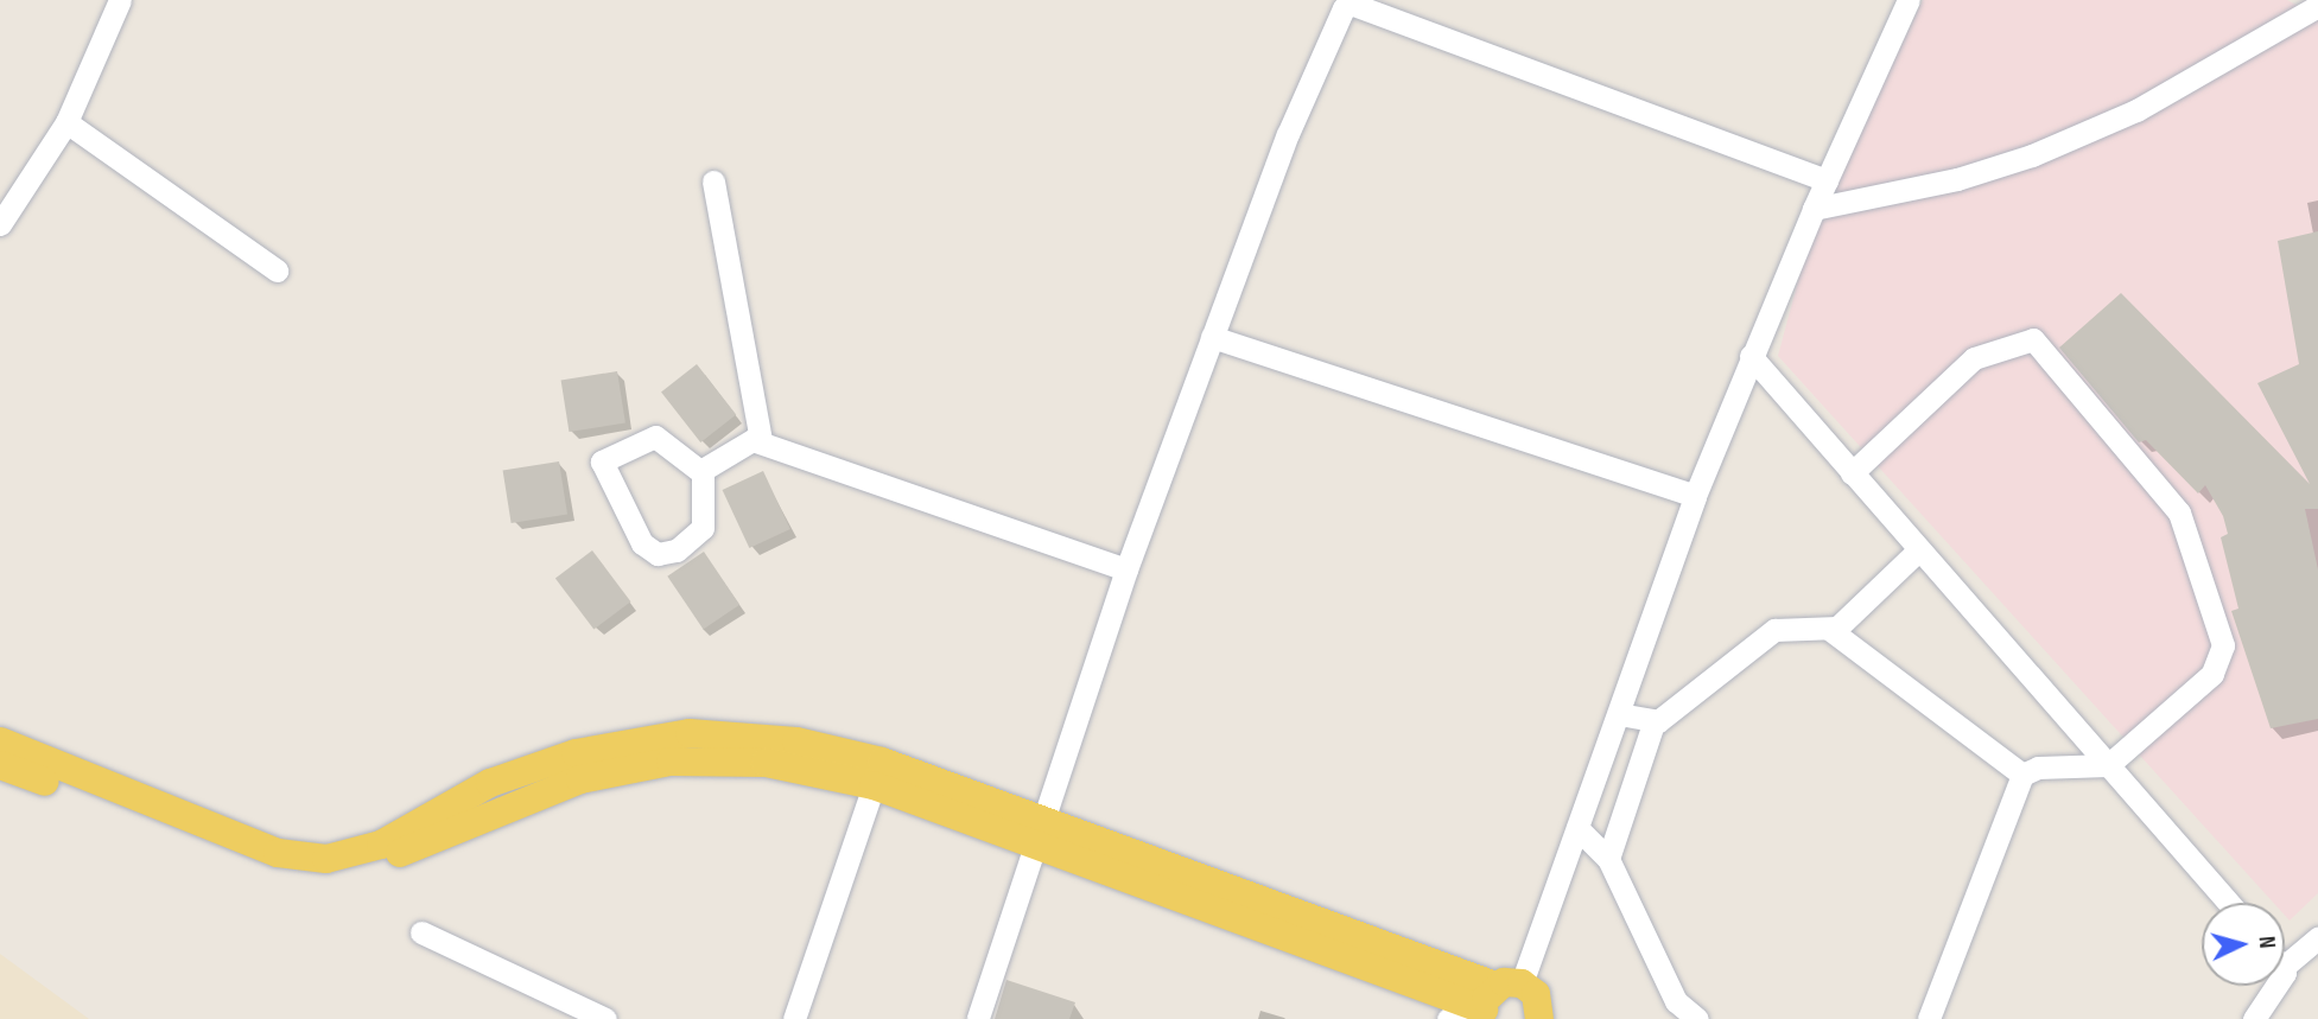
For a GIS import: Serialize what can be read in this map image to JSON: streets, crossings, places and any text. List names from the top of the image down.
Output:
{
  "north": "right"
}
